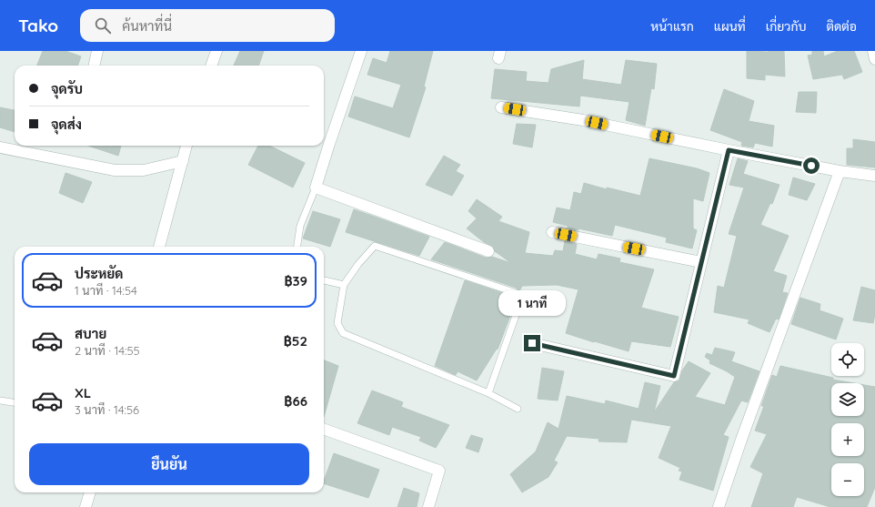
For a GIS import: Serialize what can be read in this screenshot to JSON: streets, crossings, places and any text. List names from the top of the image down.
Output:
{
  "page": {
    "header": "Tako",
    "search": "ค้นหาที่นี่",
    "nav": [
      "หน้าแรก",
      "แผนที่",
      "เกี่ยวกับ",
      "ติดต่อ"
    ],
    "banner": ["จุดรับ", "จุดส่ง"],
    "list": [
      {
        "name": "ประหยัด",
        "note": "1 นาที · 14:54",
        "value": "฿39"
      },
      {
        "name": "สบาย",
        "note": "2 นาที · 14:55",
        "value": "฿52"
      },
      {
        "name": "XL",
        "note": "3 นาที · 14:56",
        "value": "฿66"
      }
    ],
    "bubble": "1 นาที",
    "map_buttons": ["+", "−"],
    "buttons": "ยืนยัน"
  }
}
